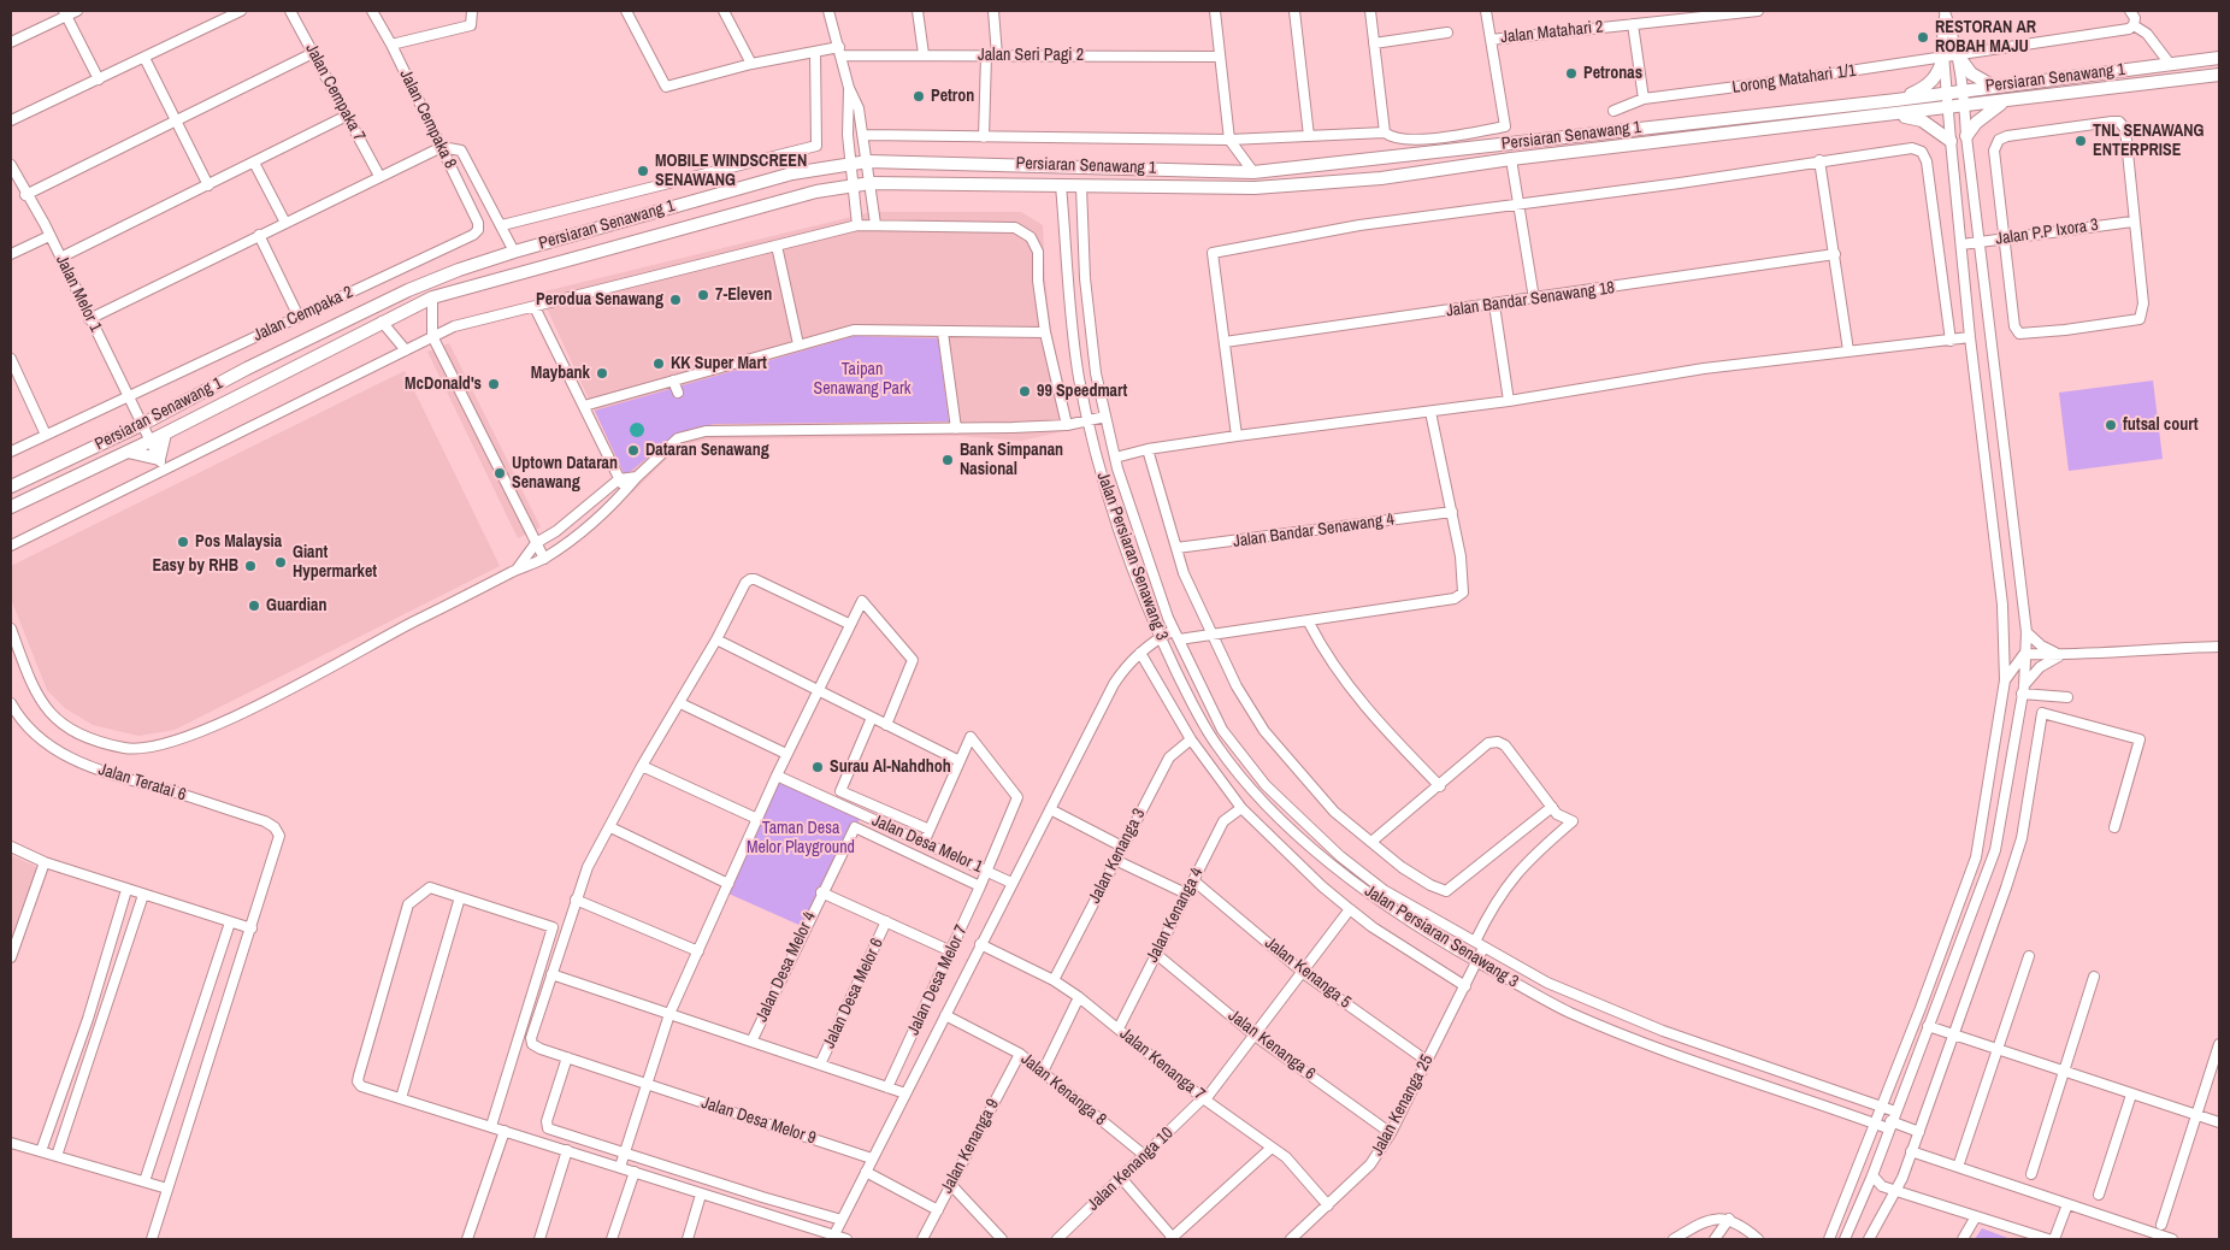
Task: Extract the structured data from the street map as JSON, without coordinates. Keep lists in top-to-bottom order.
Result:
{
  "streets": {
    "main road": ["Persiaran Senawang 1"],
    "street": [
      "Jalan Matahari 2",
      "Jalan Seri Pagi 2",
      "Lorong Matahari 1/1",
      "Jalan Cempaka 7",
      "Jalan Cempaka 8",
      "Jalan P.P Ixora 3",
      "Jalan Melor 1",
      "Jalan Bandar Senawang 18",
      "Jalan Cempaka 2",
      "Jalan Bandar Senawang 4",
      "Jalan Persiaran Senawang 3",
      "Jalan Teratai 6",
      "Jalan Desa Melor 1",
      "Jalan Kenanga 3",
      "Jalan Kenanga 4",
      "Jalan Desa Melor 4",
      "Jalan Kenanga 5",
      "Jalan Desa Melor 7",
      "Jalan Desa Melor 6",
      "Jalan Kenanga 6",
      "Jalan Kenanga 7",
      "Jalan Kenanga 8",
      "Jalan Kenanga 25",
      "Jalan Desa Melor 9",
      "Jalan Kenanga 9",
      "Jalan Kenanga 10"
    ]
  },
  "crossings": [
    ["Persiaran Senawang 1", "Jalan Melor 1"],
    ["Persiaran Senawang 1", "Jalan Persiaran Senawang 3"],
    ["Jalan Cempaka 8", "Jalan Cempaka 2"],
    ["Jalan Melor 1", "Jalan Cempaka 2"],
    ["Jalan Persiaran Senawang 3", "Jalan Kenanga 25"],
    ["Jalan Desa Melor 1", "Jalan Desa Melor 7"],
    ["Jalan Kenanga 3", "Jalan Kenanga 7"],
    ["Jalan Kenanga 4", "Jalan Kenanga 5"],
    ["Jalan Kenanga 4", "Jalan Kenanga 6"],
    ["Jalan Kenanga 4", "Jalan Kenanga 7"],
    ["Jalan Desa Melor 4", "Jalan Desa Melor 7"],
    ["Jalan Kenanga 5", "Jalan Kenanga 25"],
    ["Jalan Kenanga 5", "Jalan Kenanga 10"],
    ["Jalan Kenanga 6", "Jalan Kenanga 25"],
    ["Jalan Kenanga 6", "Jalan Kenanga 10"],
    ["Jalan Kenanga 7", "Jalan Kenanga 25"],
    ["Jalan Kenanga 7", "Jalan Kenanga 10"],
    ["Jalan Kenanga 8", "Jalan Kenanga 9"],
    ["Jalan Kenanga 8", "Jalan Kenanga 10"]
  ],
  "parks": ["Taipan Senawang Park", "Taman Desa Melor Playground"],
  "places": [
    "RESTORAN AR ROBAH MAJU",
    "Petronas",
    "Petron",
    "TNL SENAWANG ENTERPRISE",
    "MOBILE WINDSCREEN SENAWANG",
    "7-Eleven",
    "Perodua Senawang",
    "KK Super Mart",
    "Maybank",
    "McDonald's",
    "99 Speedmart",
    "futsal court",
    "Dataran Senawang",
    "Bank Simpanan Nasional",
    "Uptown Dataran Senawang",
    "Pos Malaysia",
    "Giant Hypermarket",
    "Easy by RHB",
    "Guardian",
    "Surau Al-Nahdhoh"
  ]
}
